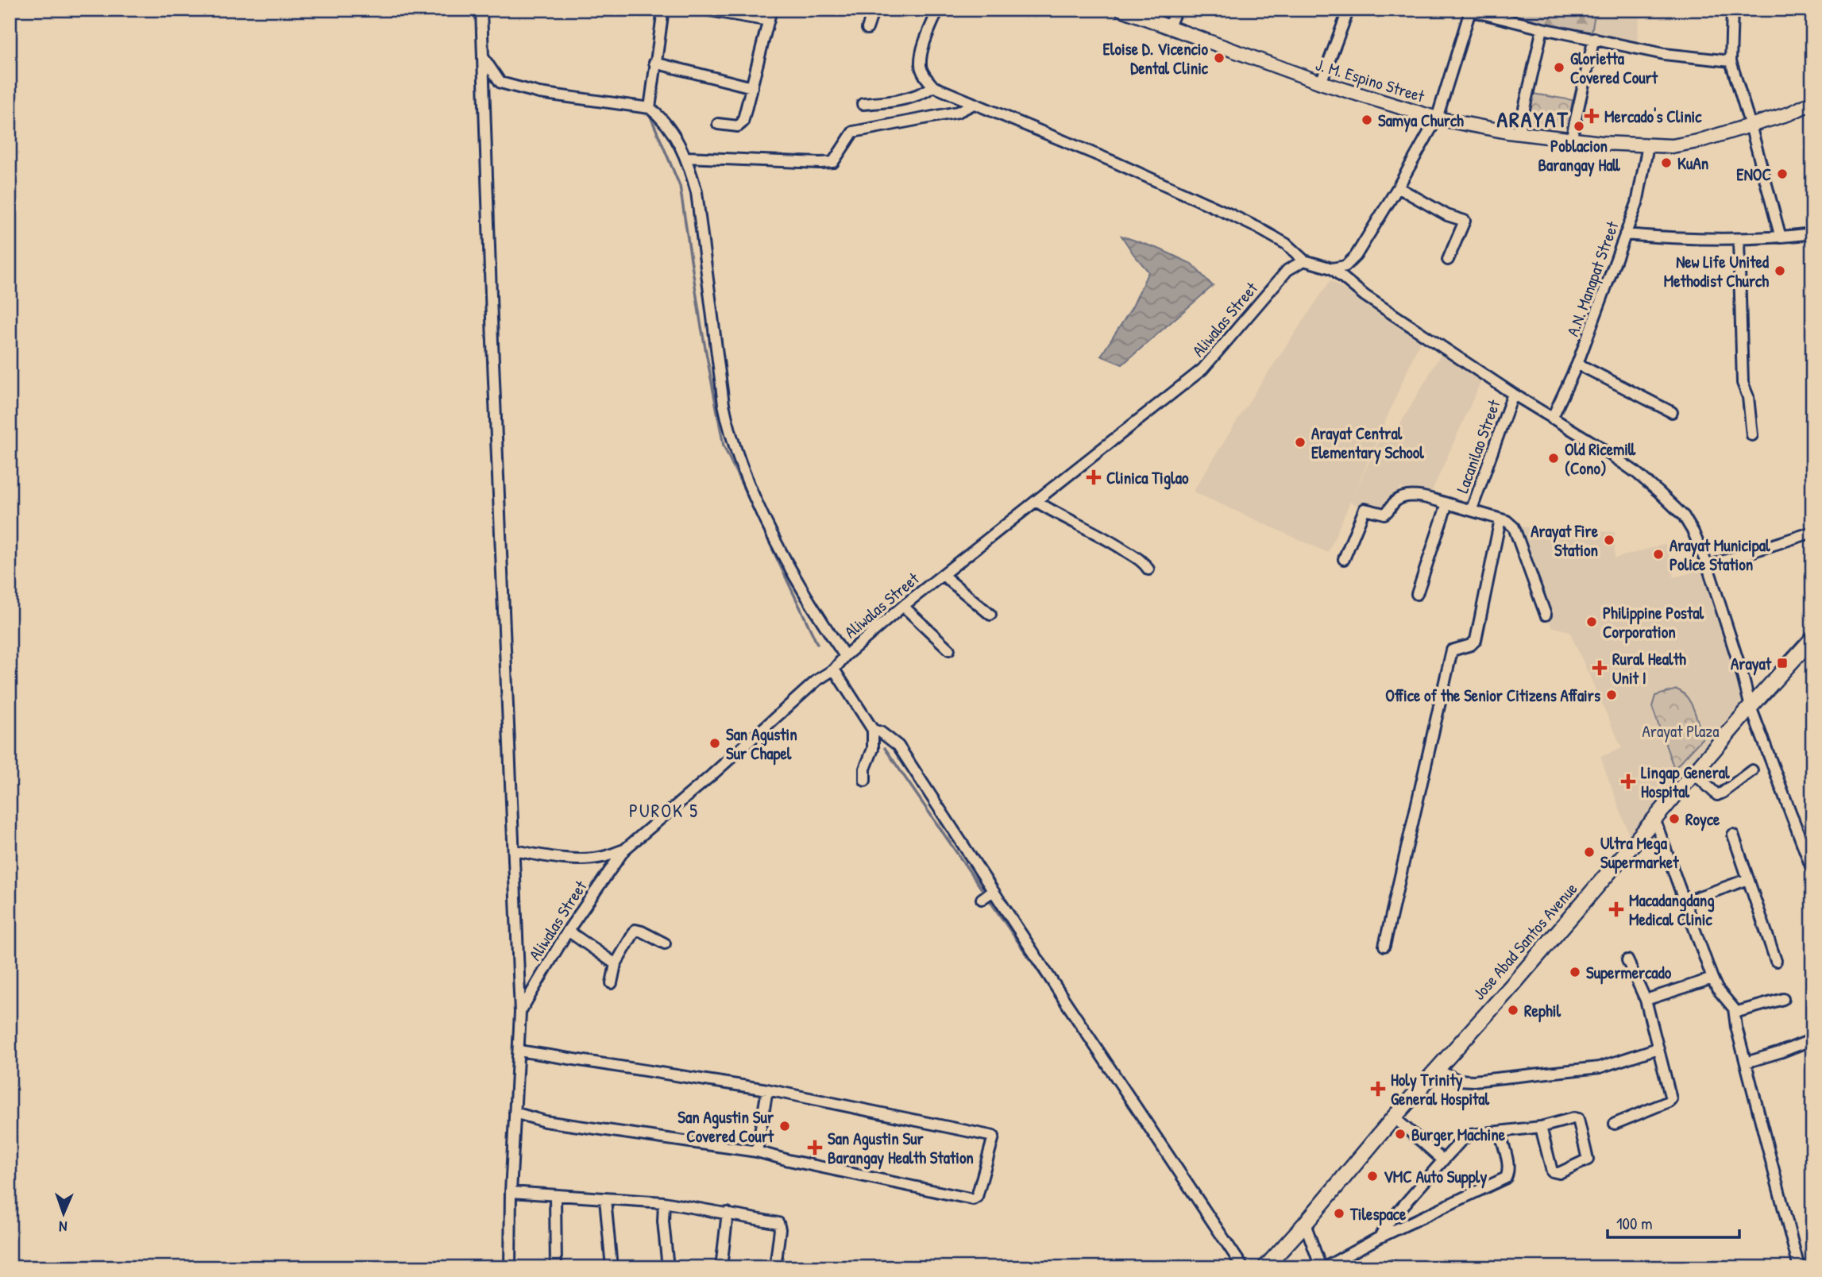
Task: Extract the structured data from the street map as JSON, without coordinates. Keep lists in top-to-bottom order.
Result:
{
  "streets": {
    "highway": ["Jose Abad Santos Avenue"],
    "main road": ["J. M. Espino Street"],
    "street": ["A.N. Manapat Street", "Aliwalas Street", "Lacanilao Street"]
  },
  "crossings": [
    ["J. M. Espino Street", "A.N. Manapat Street"]
  ],
  "districts": ["ARAYAT", "PUROK 5"],
  "parks": ["Arayat Plaza"],
  "places": {
    "other": [
      "Eloise D. Vicencio Dental Clinic",
      "Glorietta Covered Court",
      "Samya Church",
      "Poblacion Barangay Hall",
      "KuAn",
      "ENOC",
      "New Life United Methodist Church",
      "Arayat Central Elementary School",
      "Old Ricemill (Cono)",
      "Arayat Fire Station",
      "Arayat Municipal Police Station",
      "Philippine Postal Corporation",
      "Office of the Senior Citizens Affairs",
      "San Agustin Sur Chapel",
      "Royce",
      "Ultra Mega Supermarket",
      "Supermercado",
      "Rephil",
      "San Agustin Sur Covered Court",
      "Burger Machine",
      "VMC Auto Supply",
      "Tilespace"
    ],
    "health": [
      "Mercado's Clinic",
      "Clinica Tiglao",
      "Rural Health Unit I",
      "Lingap General Hospital",
      "Macadangdang Medical Clinic",
      "Holy Trinity General Hospital",
      "San Agustin Sur Barangay Health Station"
    ],
    "transit": ["Arayat"]
  },
  "scale_bar": "100 m",
  "north": "bottom"
}
